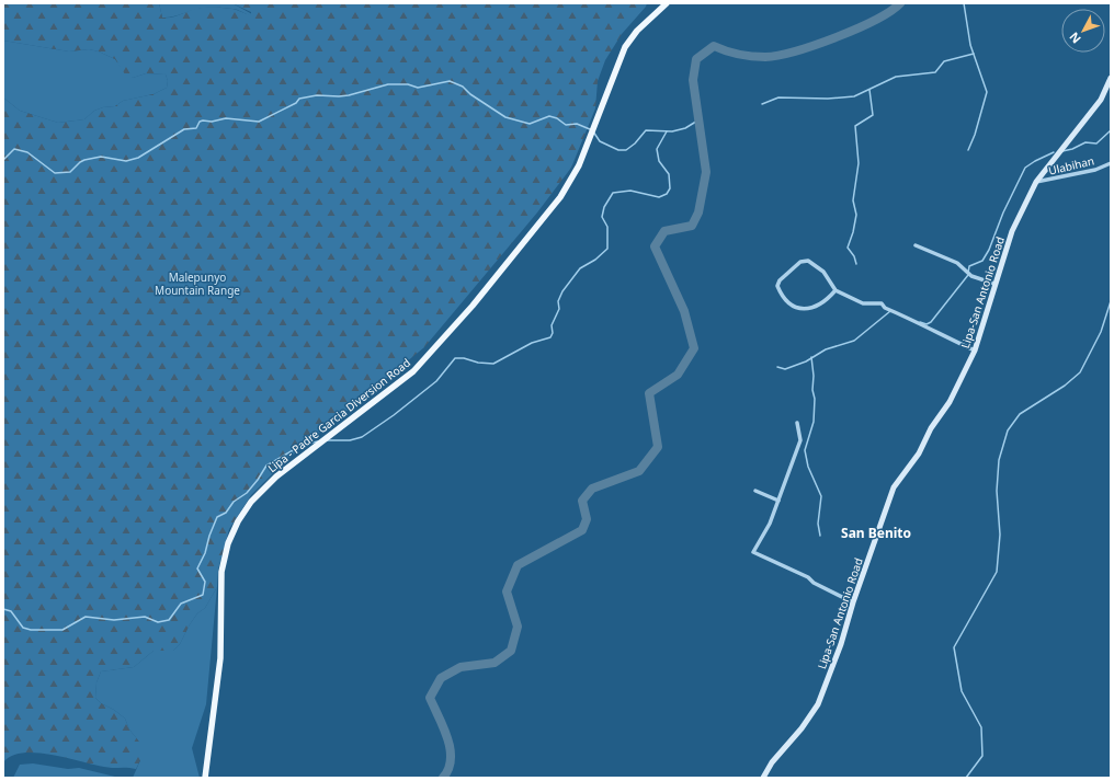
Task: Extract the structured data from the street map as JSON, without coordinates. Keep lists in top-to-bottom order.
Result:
{
  "streets": {
    "main road": ["Lipa-San Antonio Road", "Lipa - Padre Garcia Diversion Road"],
    "street": ["Ulabihan"]
  },
  "crossings": [
    ["Ulabihan", "Lipa-San Antonio Road"]
  ],
  "districts": ["San Benito"],
  "parks": ["Malepunyo Mountain Range"],
  "north": "bottom left"
}
